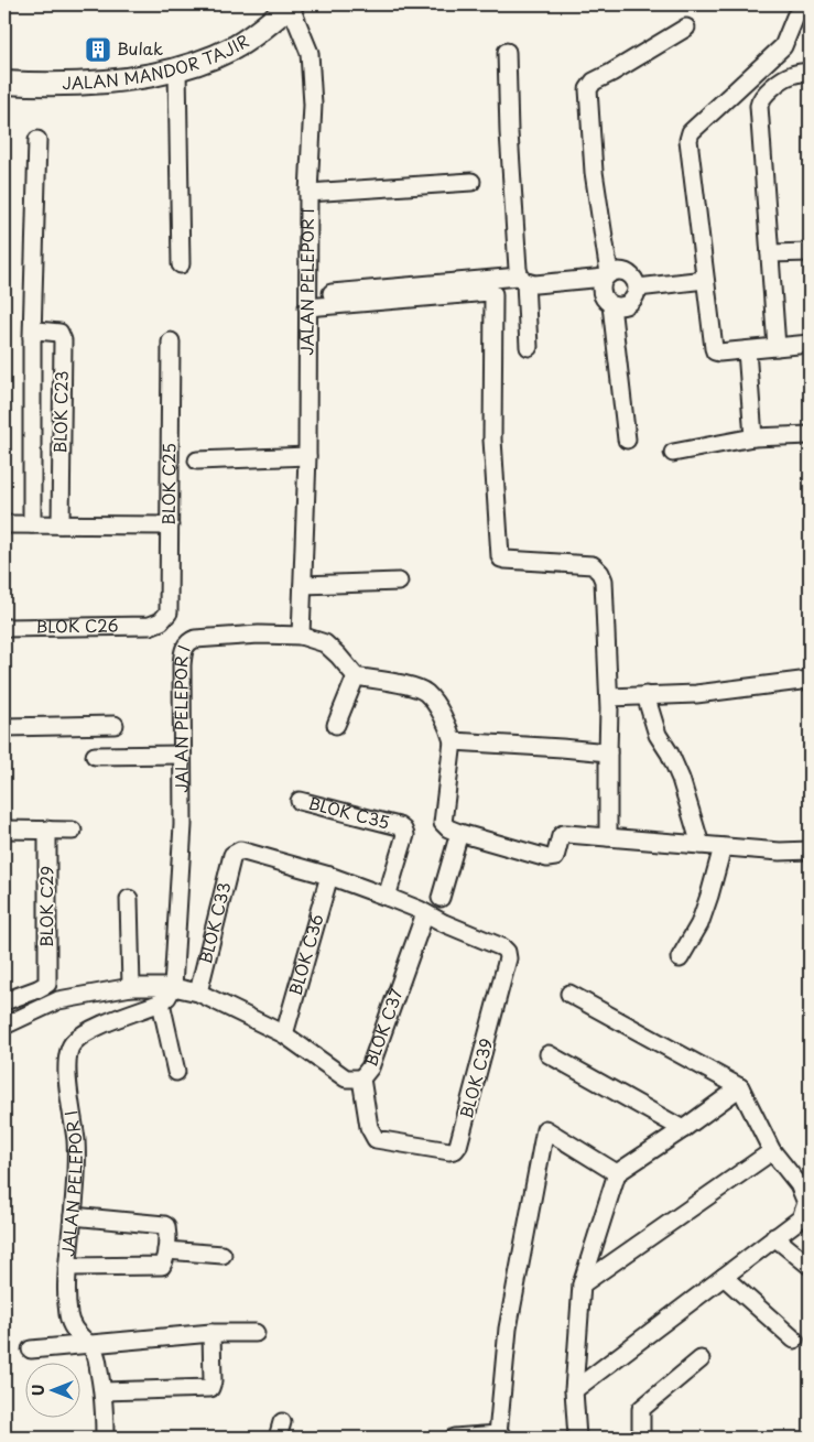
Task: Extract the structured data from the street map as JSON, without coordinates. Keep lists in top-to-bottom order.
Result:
{
  "streets": {
    "street": [
      "JALAN MANDOR TAJIR",
      "JALAN PELEPOR I",
      "BLOK C23",
      "BLOK C25",
      "BLOK C26",
      "BLOK C35",
      "BLOK C29",
      "BLOK C33",
      "BLOK C36",
      "BLOK C37",
      "BLOK C39"
    ]
  },
  "crossings": [
    ["JALAN MANDOR TAJIR", "JALAN PELEPOR I"],
    ["BLOK C23", "BLOK C25"],
    ["BLOK C25", "BLOK C26"],
    ["BLOK C33", "BLOK C36"],
    ["BLOK C37", "BLOK C39"]
  ],
  "places": {
    "building": ["Bulak"]
  },
  "north": "left"
}
